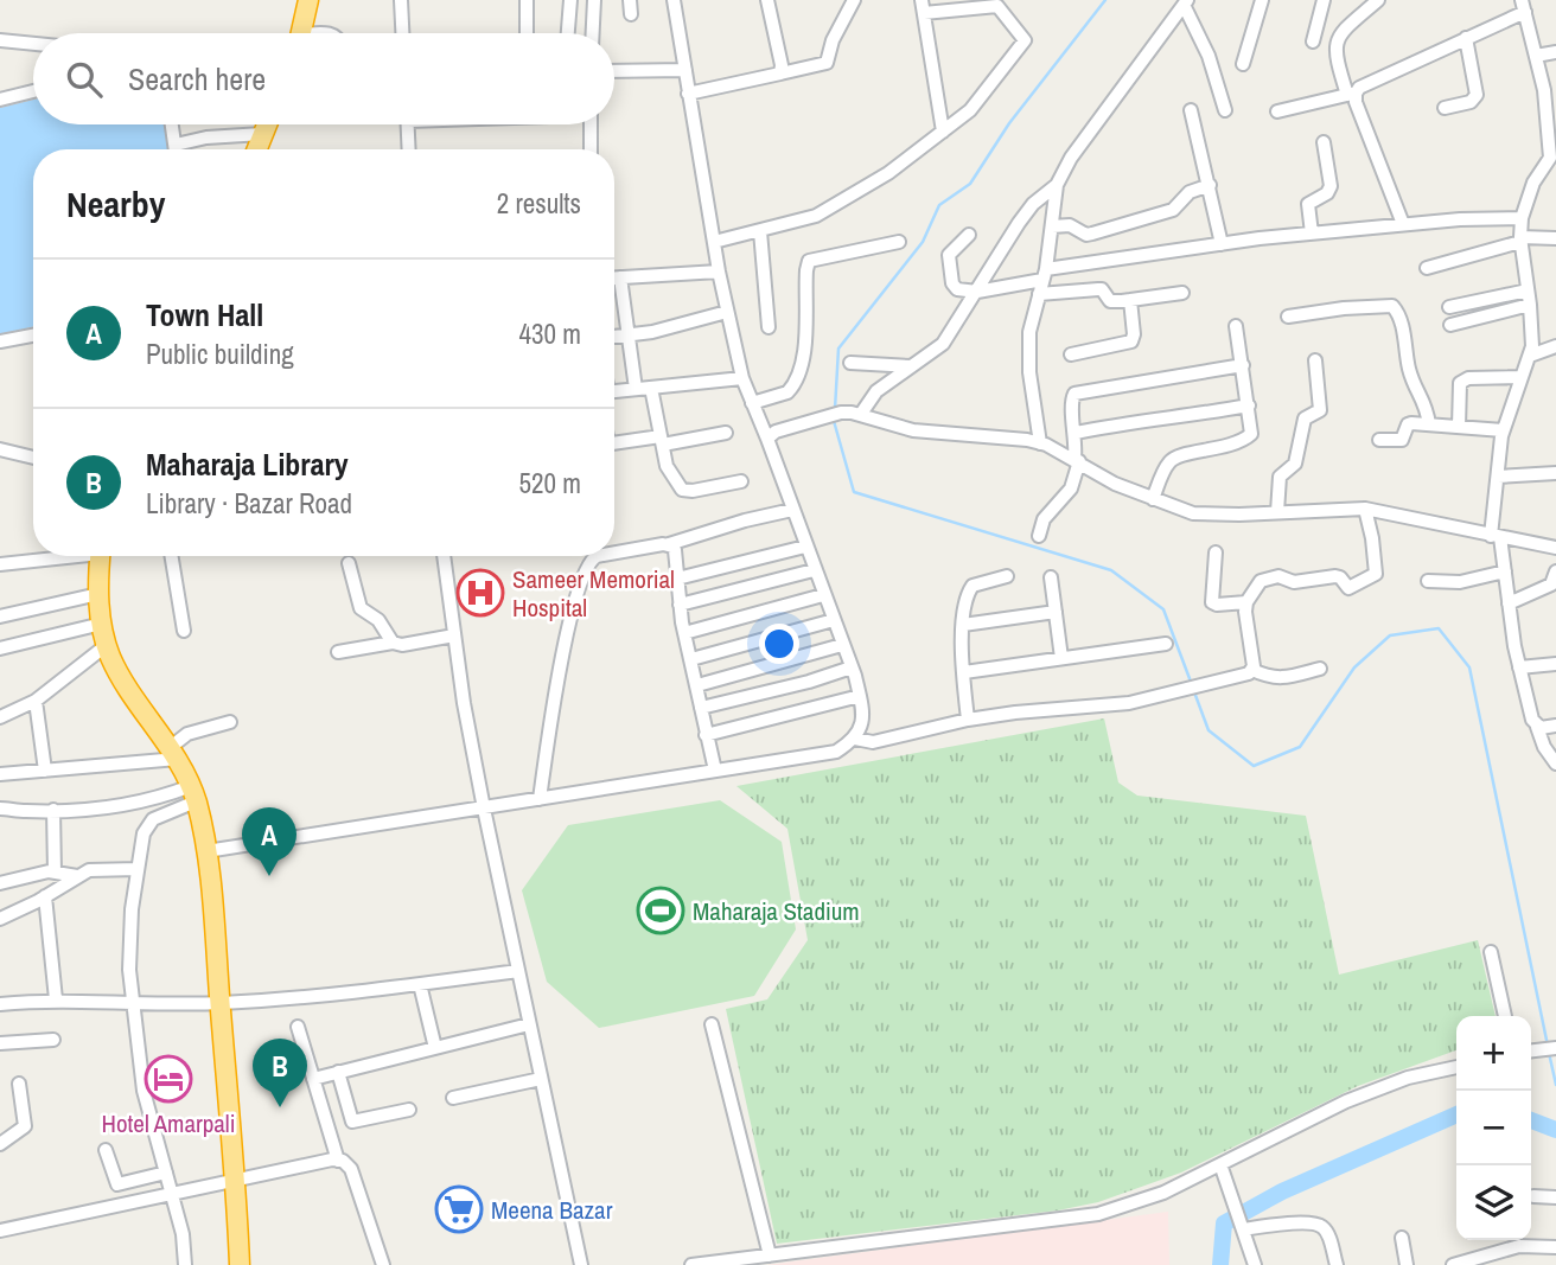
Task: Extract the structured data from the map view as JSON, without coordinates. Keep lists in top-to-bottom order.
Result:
{
  "places": {
    "hospital": ["Sameer Memorial Hospital"],
    "sports": ["Maharaja Stadium"],
    "hotel": ["Hotel Amarpali"],
    "supermarket": ["Meena Bazar"]
  },
  "page": {
    "search": "Search here",
    "heading": ["Nearby", "2 results"],
    "list": [
      {
        "mark": "A",
        "name": "Town Hall",
        "note": "Public building",
        "value": "430 m"
      },
      {
        "mark": "B",
        "name": "Maharaja Library",
        "note": "Library · Bazar Road",
        "value": "520 m"
      }
    ],
    "pins": ["A", "B"],
    "map_buttons": ["+", "−"]
  }
}
